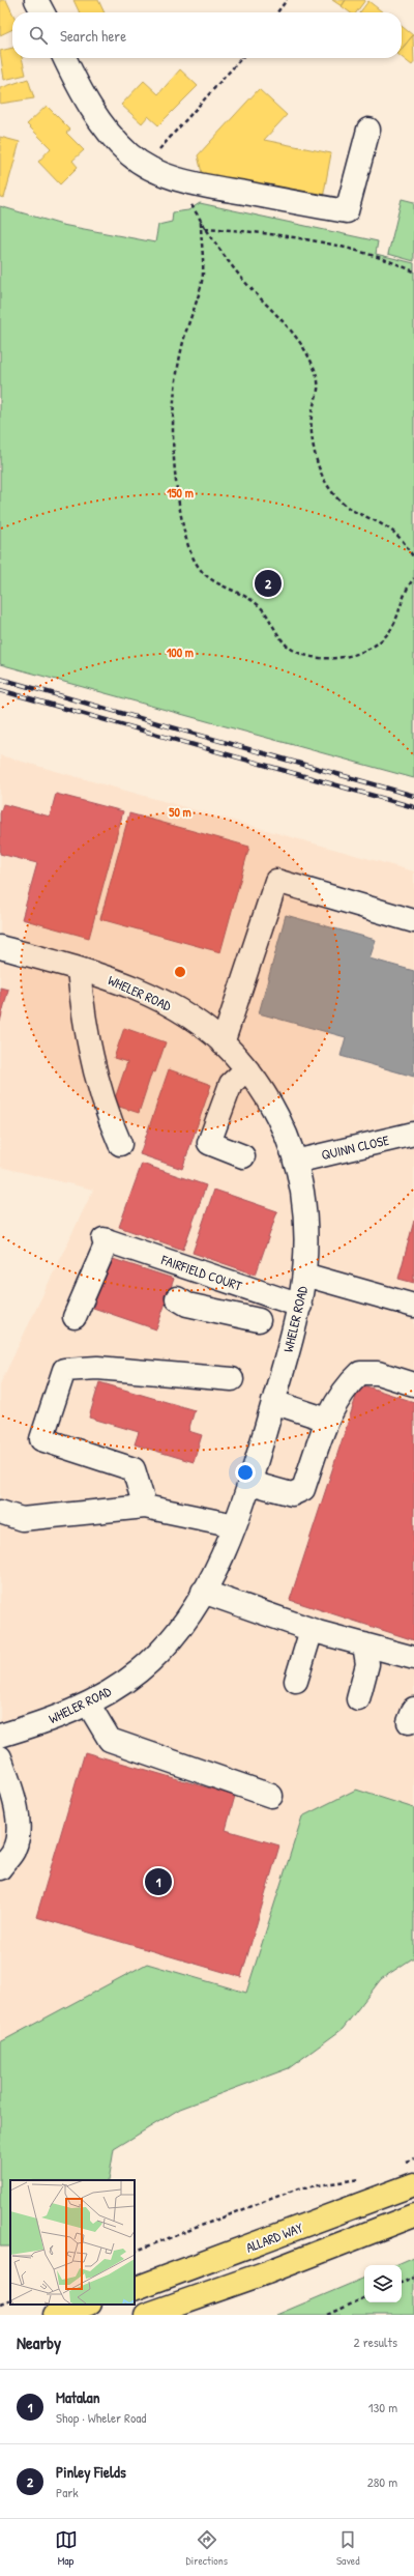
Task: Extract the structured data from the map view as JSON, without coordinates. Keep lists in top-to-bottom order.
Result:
{
  "streets": {
    "main road": ["ALLARD WAY"],
    "street": ["WHELER ROAD", "QUINN CLOSE", "FAIRFIELD COURT"]
  },
  "crossings": [
    ["WHELER ROAD", "QUINN CLOSE"],
    ["WHELER ROAD", "FAIRFIELD COURT"]
  ],
  "page": {
    "search": "Search here",
    "pins": ["2", "1"],
    "heading": ["Nearby", "2 results"],
    "list": [
      {
        "mark": "1",
        "name": "Matalan",
        "note": "Shop · Wheler Road",
        "value": "130 m"
      },
      {
        "mark": "2",
        "name": "Pinley Fields",
        "note": "Park",
        "value": "280 m"
      }
    ],
    "nav": ["Map", "Directions", "Saved"]
  },
  "rings": ["150 m", "100 m", "50 m"]
}
